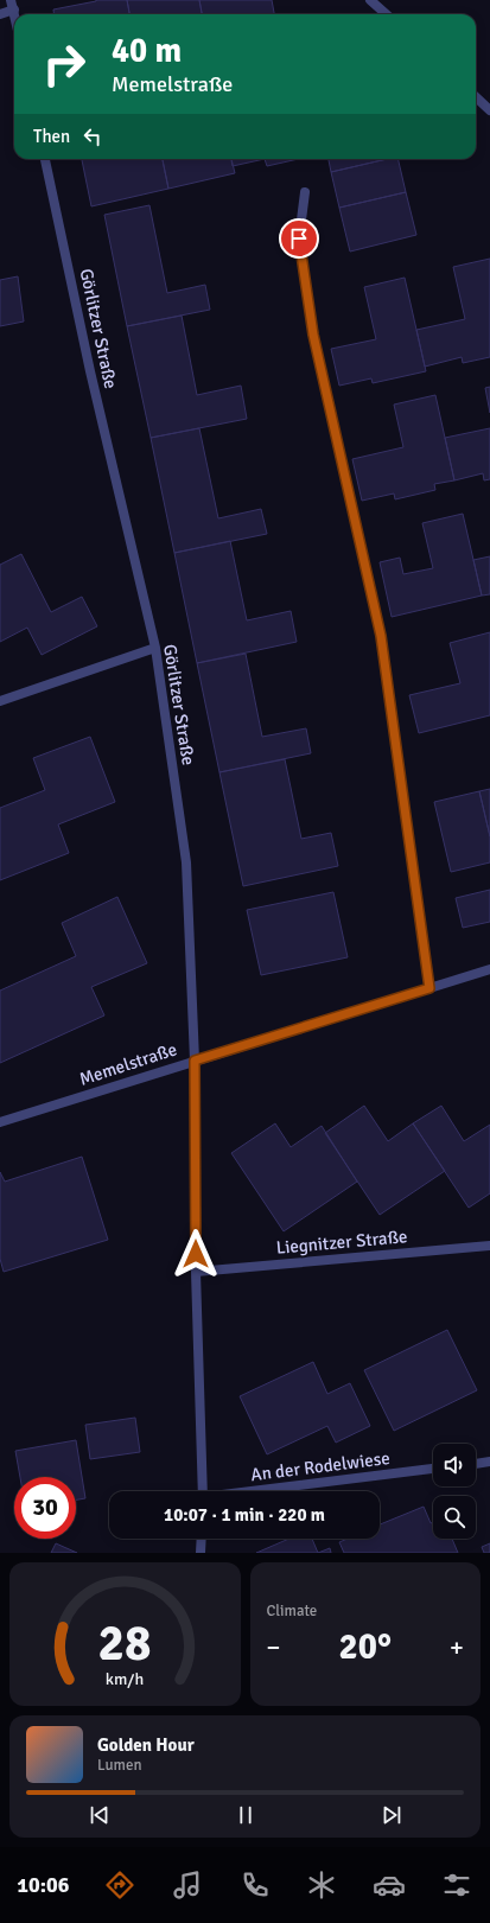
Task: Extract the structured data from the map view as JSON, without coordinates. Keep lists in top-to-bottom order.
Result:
{
  "streets": {
    "street": [
      "Görlitzer Straße",
      "Memelstraße",
      "Liegnitzer Straße",
      "An der Rodelwiese"
    ]
  },
  "crossings": [
    ["Görlitzer Straße", "Memelstraße"],
    ["Görlitzer Straße", "Liegnitzer Straße"],
    ["Görlitzer Straße", "An der Rodelwiese"],
    ["Liegnitzer Straße", "An der Rodelwiese"]
  ],
  "page": {
    "turn": ["40 m", "Memelstraße"],
    "then": "Then",
    "limit": "30",
    "trip": "10:07 · 1 min · 220 m",
    "tile": "Climate",
    "heat": ["−", "20°", "+"],
    "song": ["Golden Hour", "Lumen"],
    "tabs": "10:06",
    "gauge": ["28", "km/h"]
  }
}
